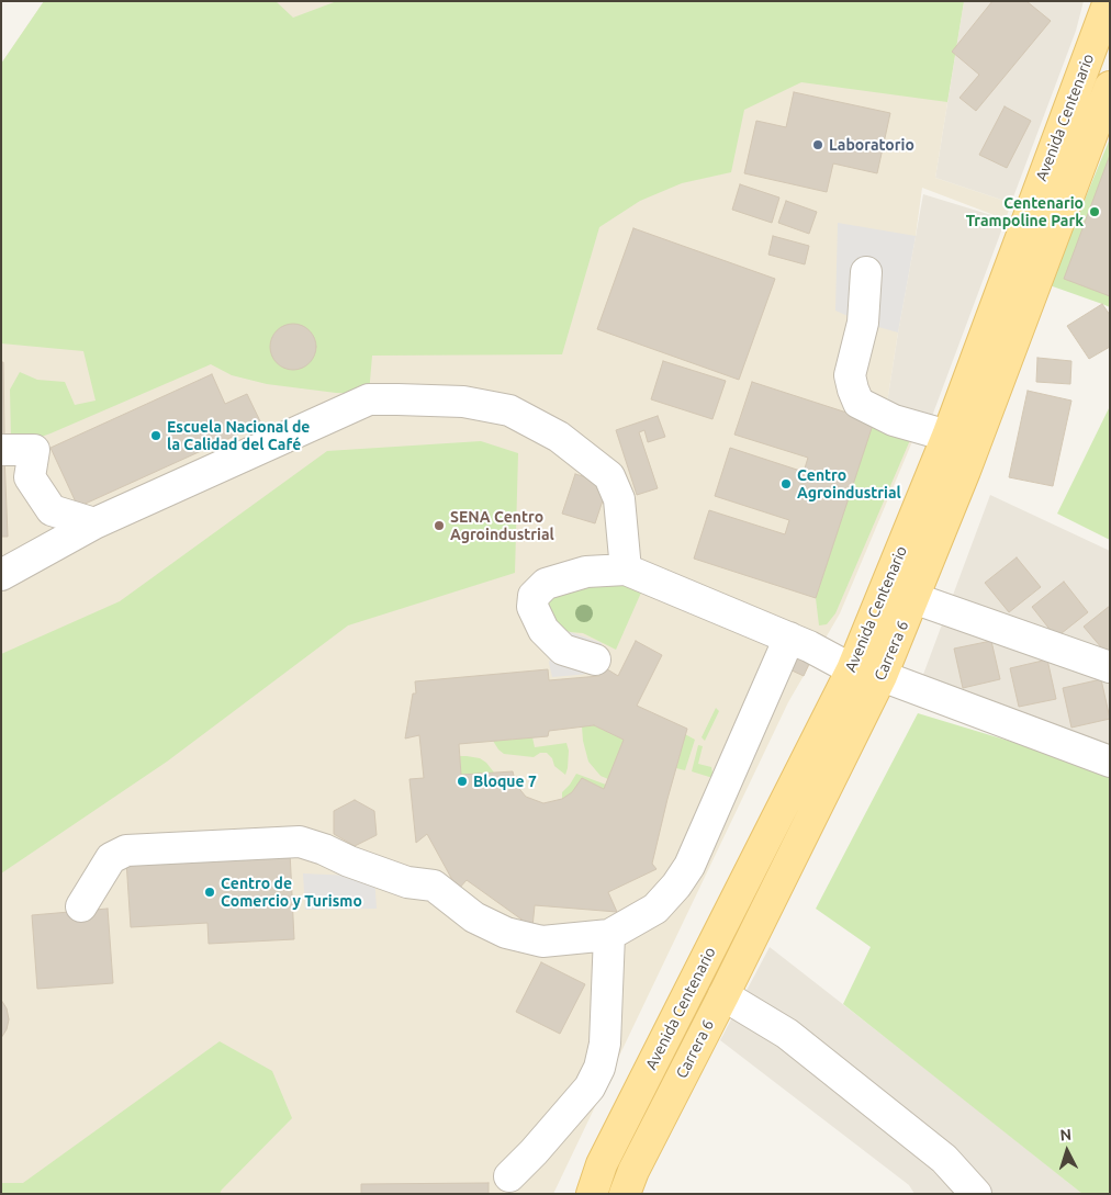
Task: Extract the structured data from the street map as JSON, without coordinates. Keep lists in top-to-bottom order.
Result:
{
  "streets": {
    "main road": ["Avenida Centenario", "Carrera 6"]
  },
  "places": [
    "Laboratorio",
    "Centenario Trampoline Park",
    "Escuela Nacional de la Calidad del Café",
    "Centro Agroindustrial",
    "SENA Centro Agroindustrial",
    "Bloque 7",
    "Centro de Comercio y Turismo"
  ],
  "north": "top"
}
